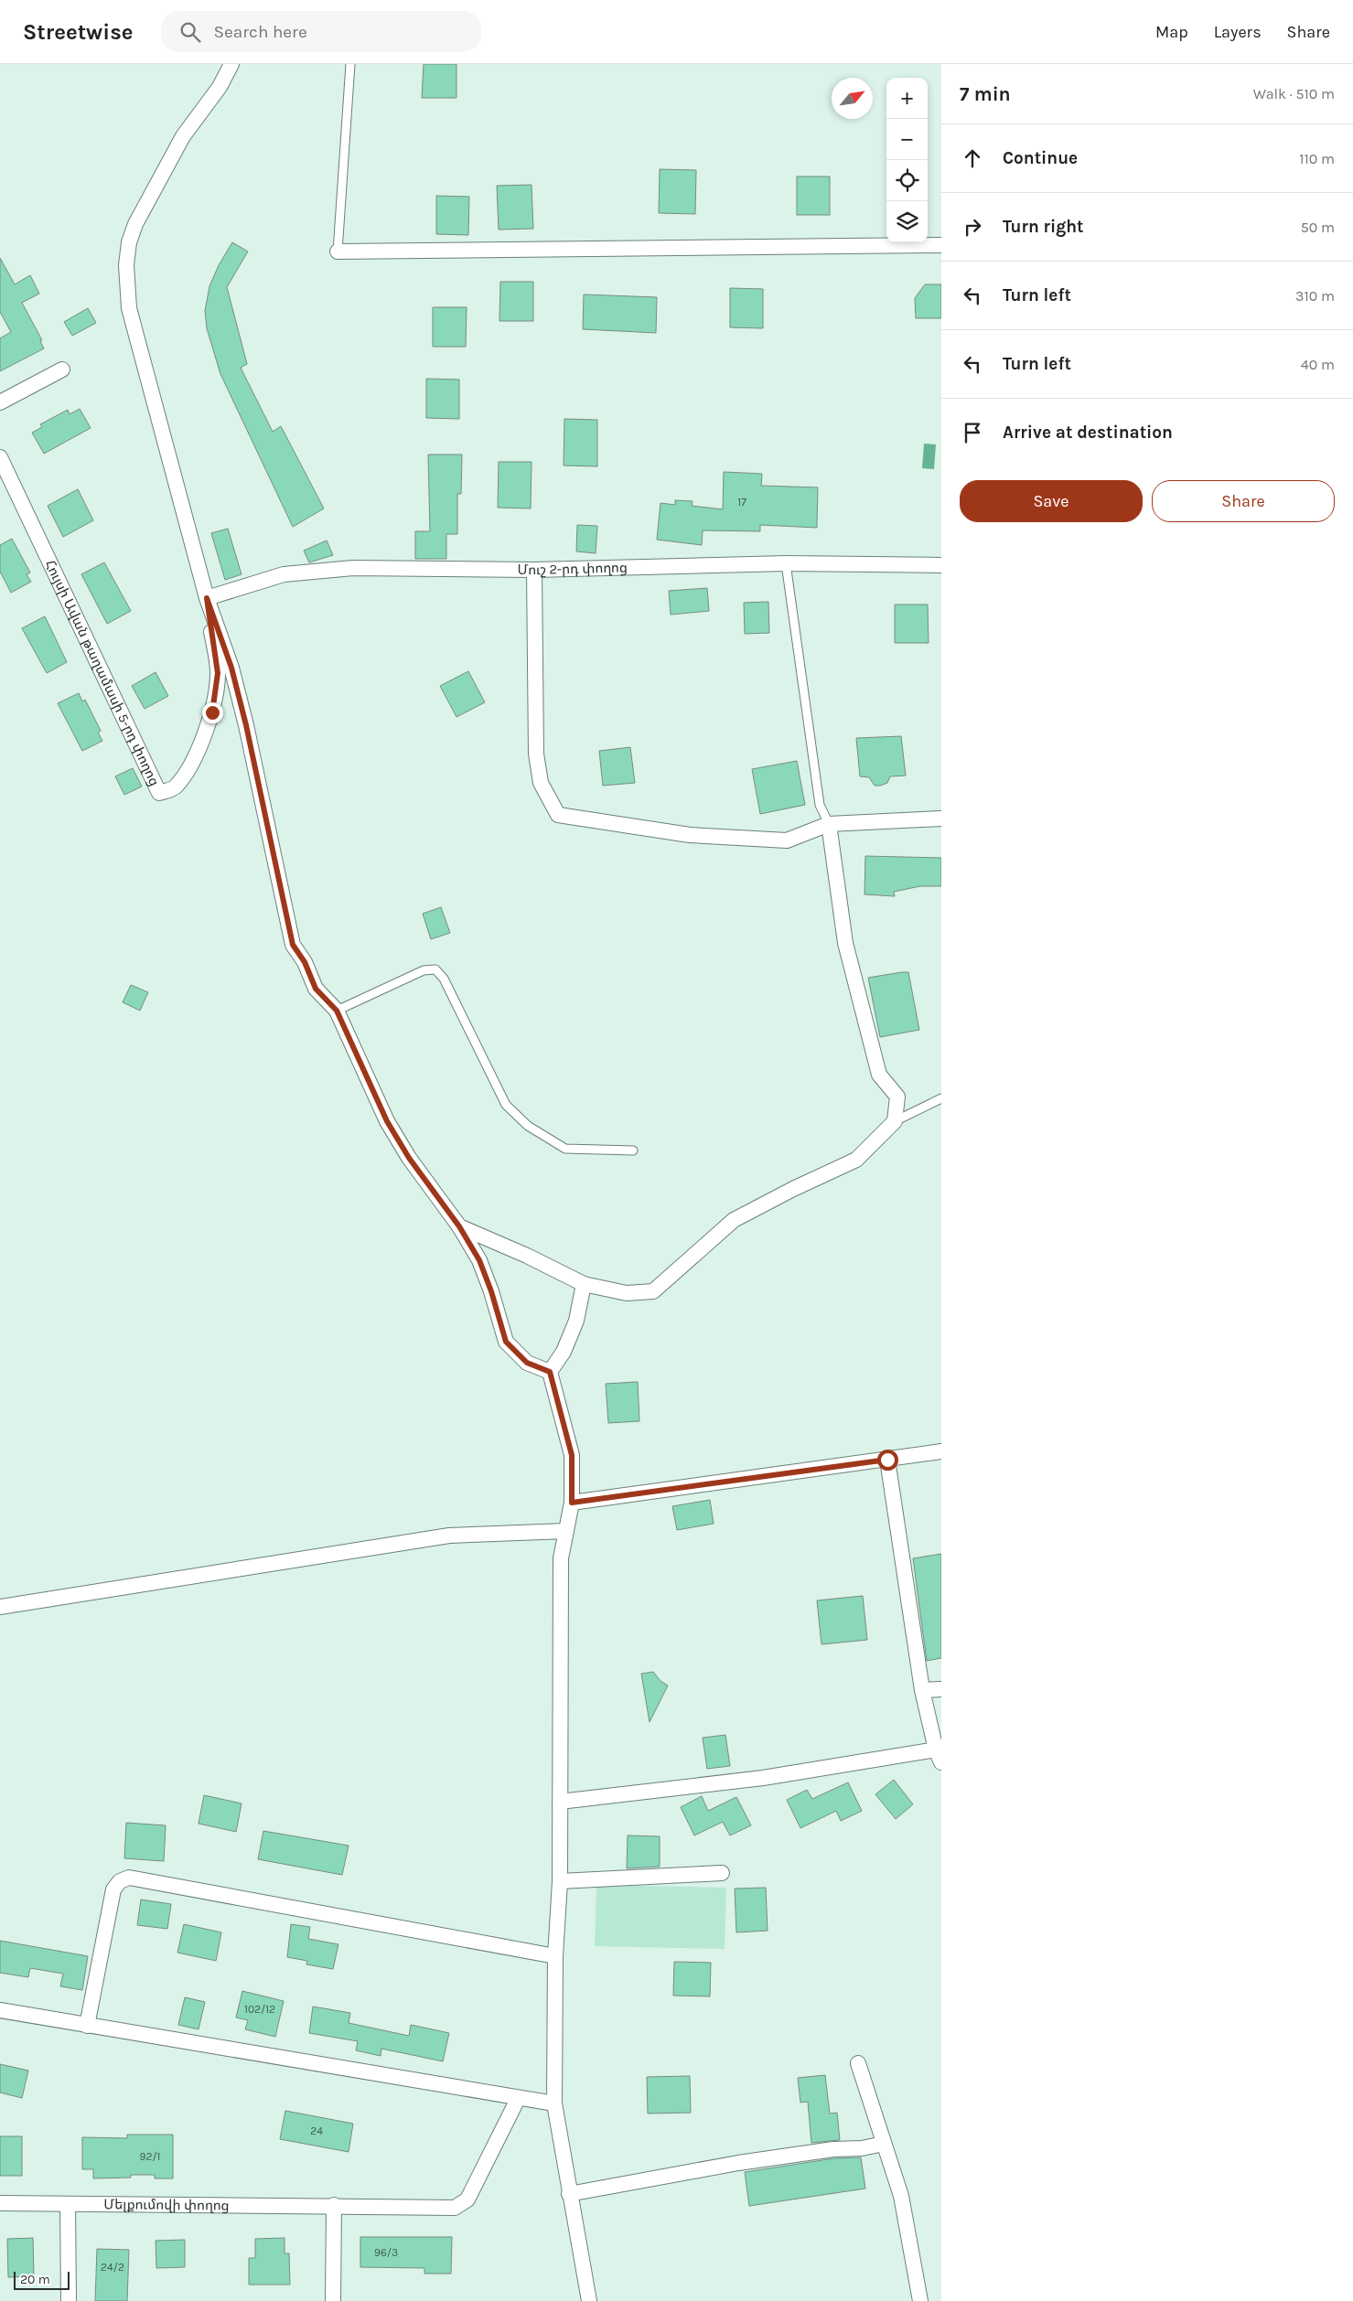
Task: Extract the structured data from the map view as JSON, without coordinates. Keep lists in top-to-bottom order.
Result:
{
  "streets": {
    "street": ["Մուշ 2-րդ փողոց", "Հույսի Ավան թաղամասի 5-րդ փողոց", "Մելքումովի փողոց"]
  },
  "crossings": [
    ["Մուշ 2-րդ փողոց", "Հույսի Ավան թաղամասի 5-րդ փողոց"]
  ],
  "house_numbers": [
    "17",
    "102/12",
    "24",
    "92/1",
    "96/3",
    "24/2"
  ],
  "scale_bar": "20 m",
  "north": "top right",
  "page": {
    "header": "Streetwise",
    "search": "Search here",
    "nav": ["Map", "Layers", "Share"],
    "heading": ["7 min", "Walk · 510 m"],
    "map_buttons": ["+", "−"],
    "list": [
      ["Continue", "110 m"],
      ["Turn right", "50 m"],
      ["Turn left", "310 m"],
      ["Turn left", "40 m"],
      "Arrive at destination"
    ],
    "buttons": ["Save", "Share"],
    "scale": "20 m"
  }
}
